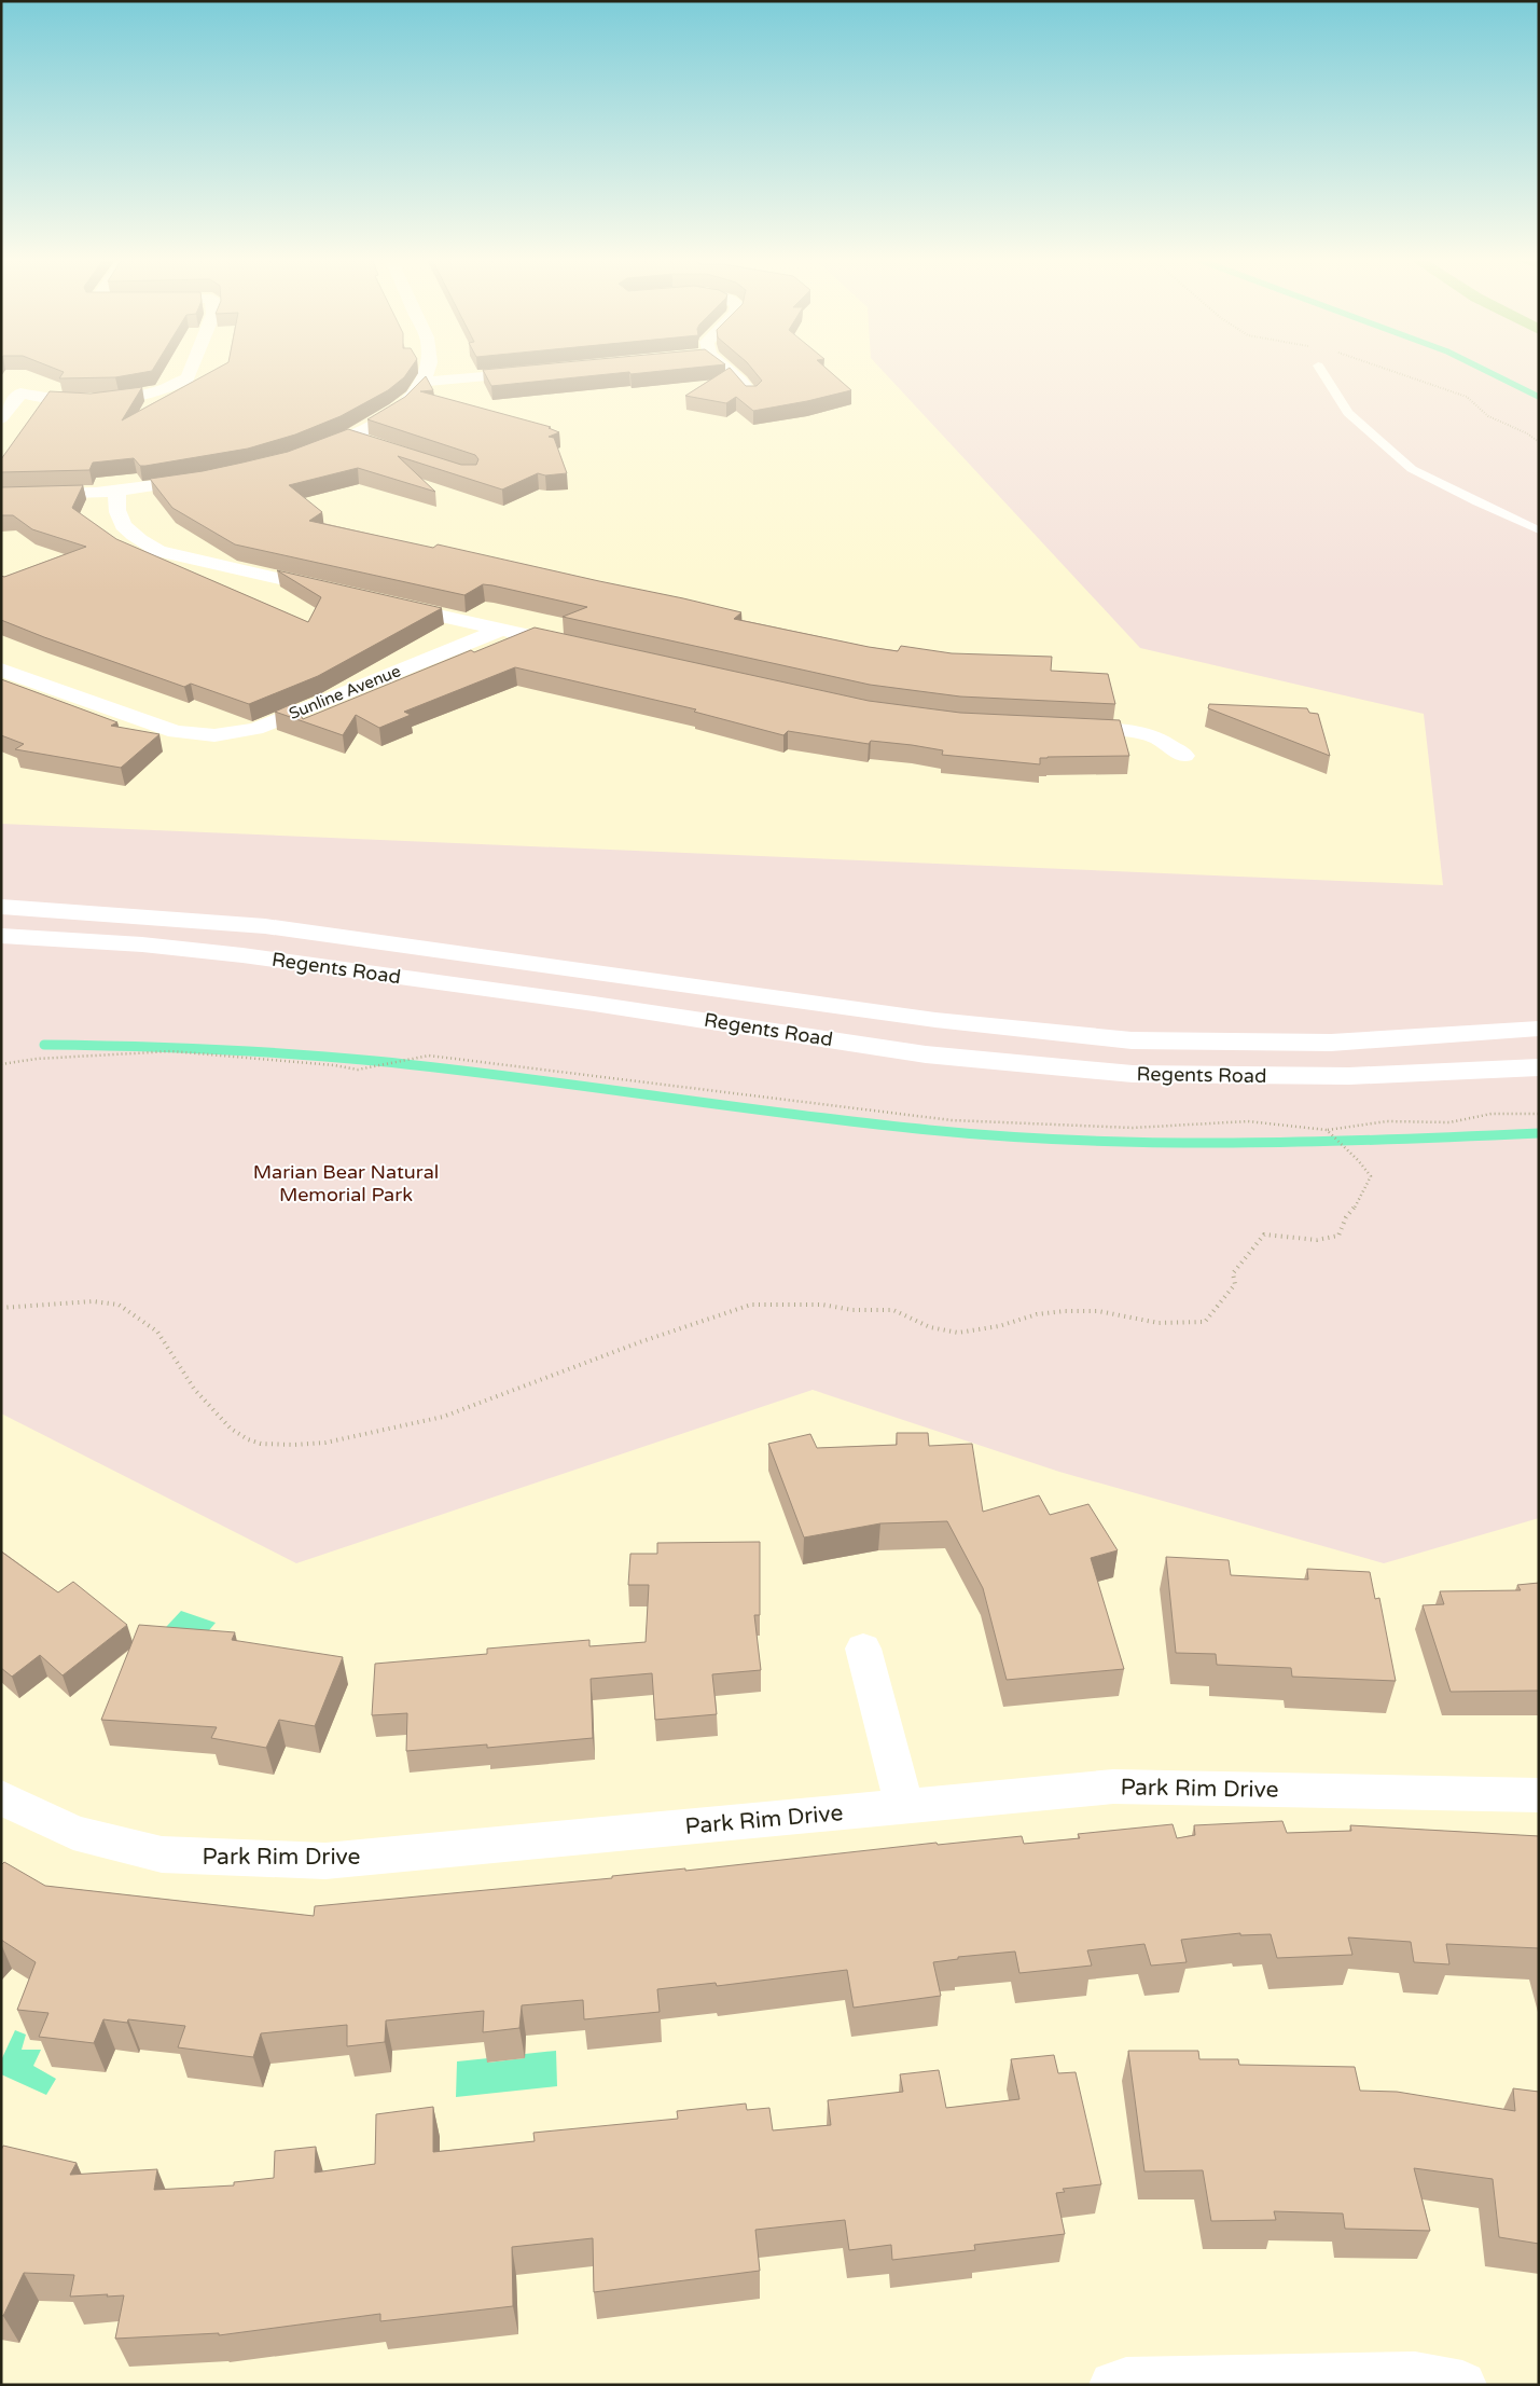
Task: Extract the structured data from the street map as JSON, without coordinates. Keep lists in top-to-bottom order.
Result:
{
  "streets": {
    "street": ["Sunline Avenue", "Regents Road", "Park Rim Drive"]
  },
  "parks": ["Marian Bear Natural Memorial Park"]
}
